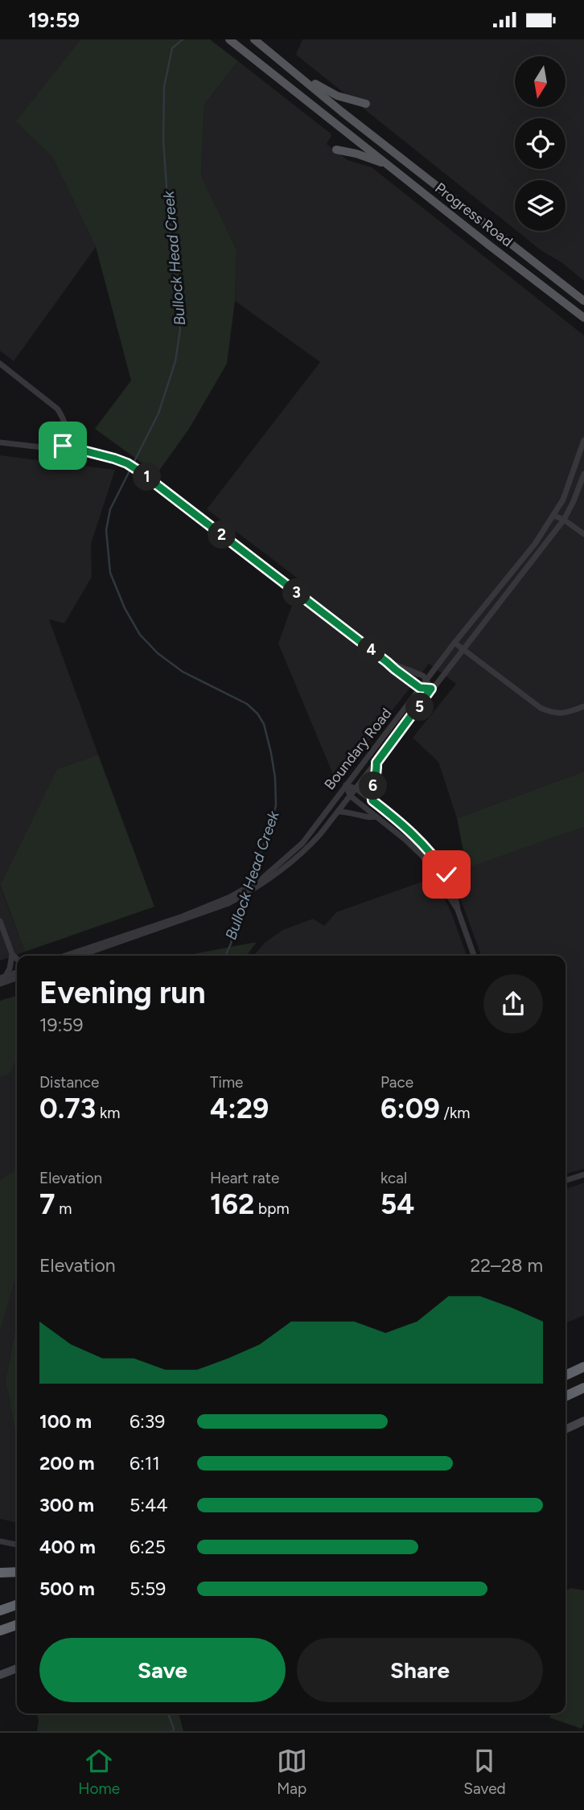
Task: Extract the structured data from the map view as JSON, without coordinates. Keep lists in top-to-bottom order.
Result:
{
  "streets": {
    "main road": ["Progress Road"],
    "street": ["Boundary Road"]
  },
  "water": ["Bullock Head Creek"],
  "north": "bottom",
  "page": {
    "status": "19:59",
    "pins": [
      "1",
      "2",
      "3",
      "4",
      "5",
      "6"
    ],
    "heading": ["Evening run", "19:59"],
    "stats": [
      ["Distance", "0.73 km"],
      ["Time", "4:29"],
      ["Pace", "6:09 /km"],
      ["Elevation", "7 m"],
      ["Heart rate", "162 bpm"],
      ["kcal", "54"]
    ],
    "chart": ["Elevation", "22–28 m"],
    "list": [
      {
        "name": "100 m",
        "note": "6:39"
      },
      {
        "name": "200 m",
        "note": "6:11"
      },
      {
        "name": "300 m",
        "note": "5:44"
      },
      {
        "name": "400 m",
        "note": "6:25"
      },
      {
        "name": "500 m",
        "note": "5:59"
      }
    ],
    "buttons": ["Save", "Share"],
    "tabs": ["Home", "Map", "Saved"]
  }
}
